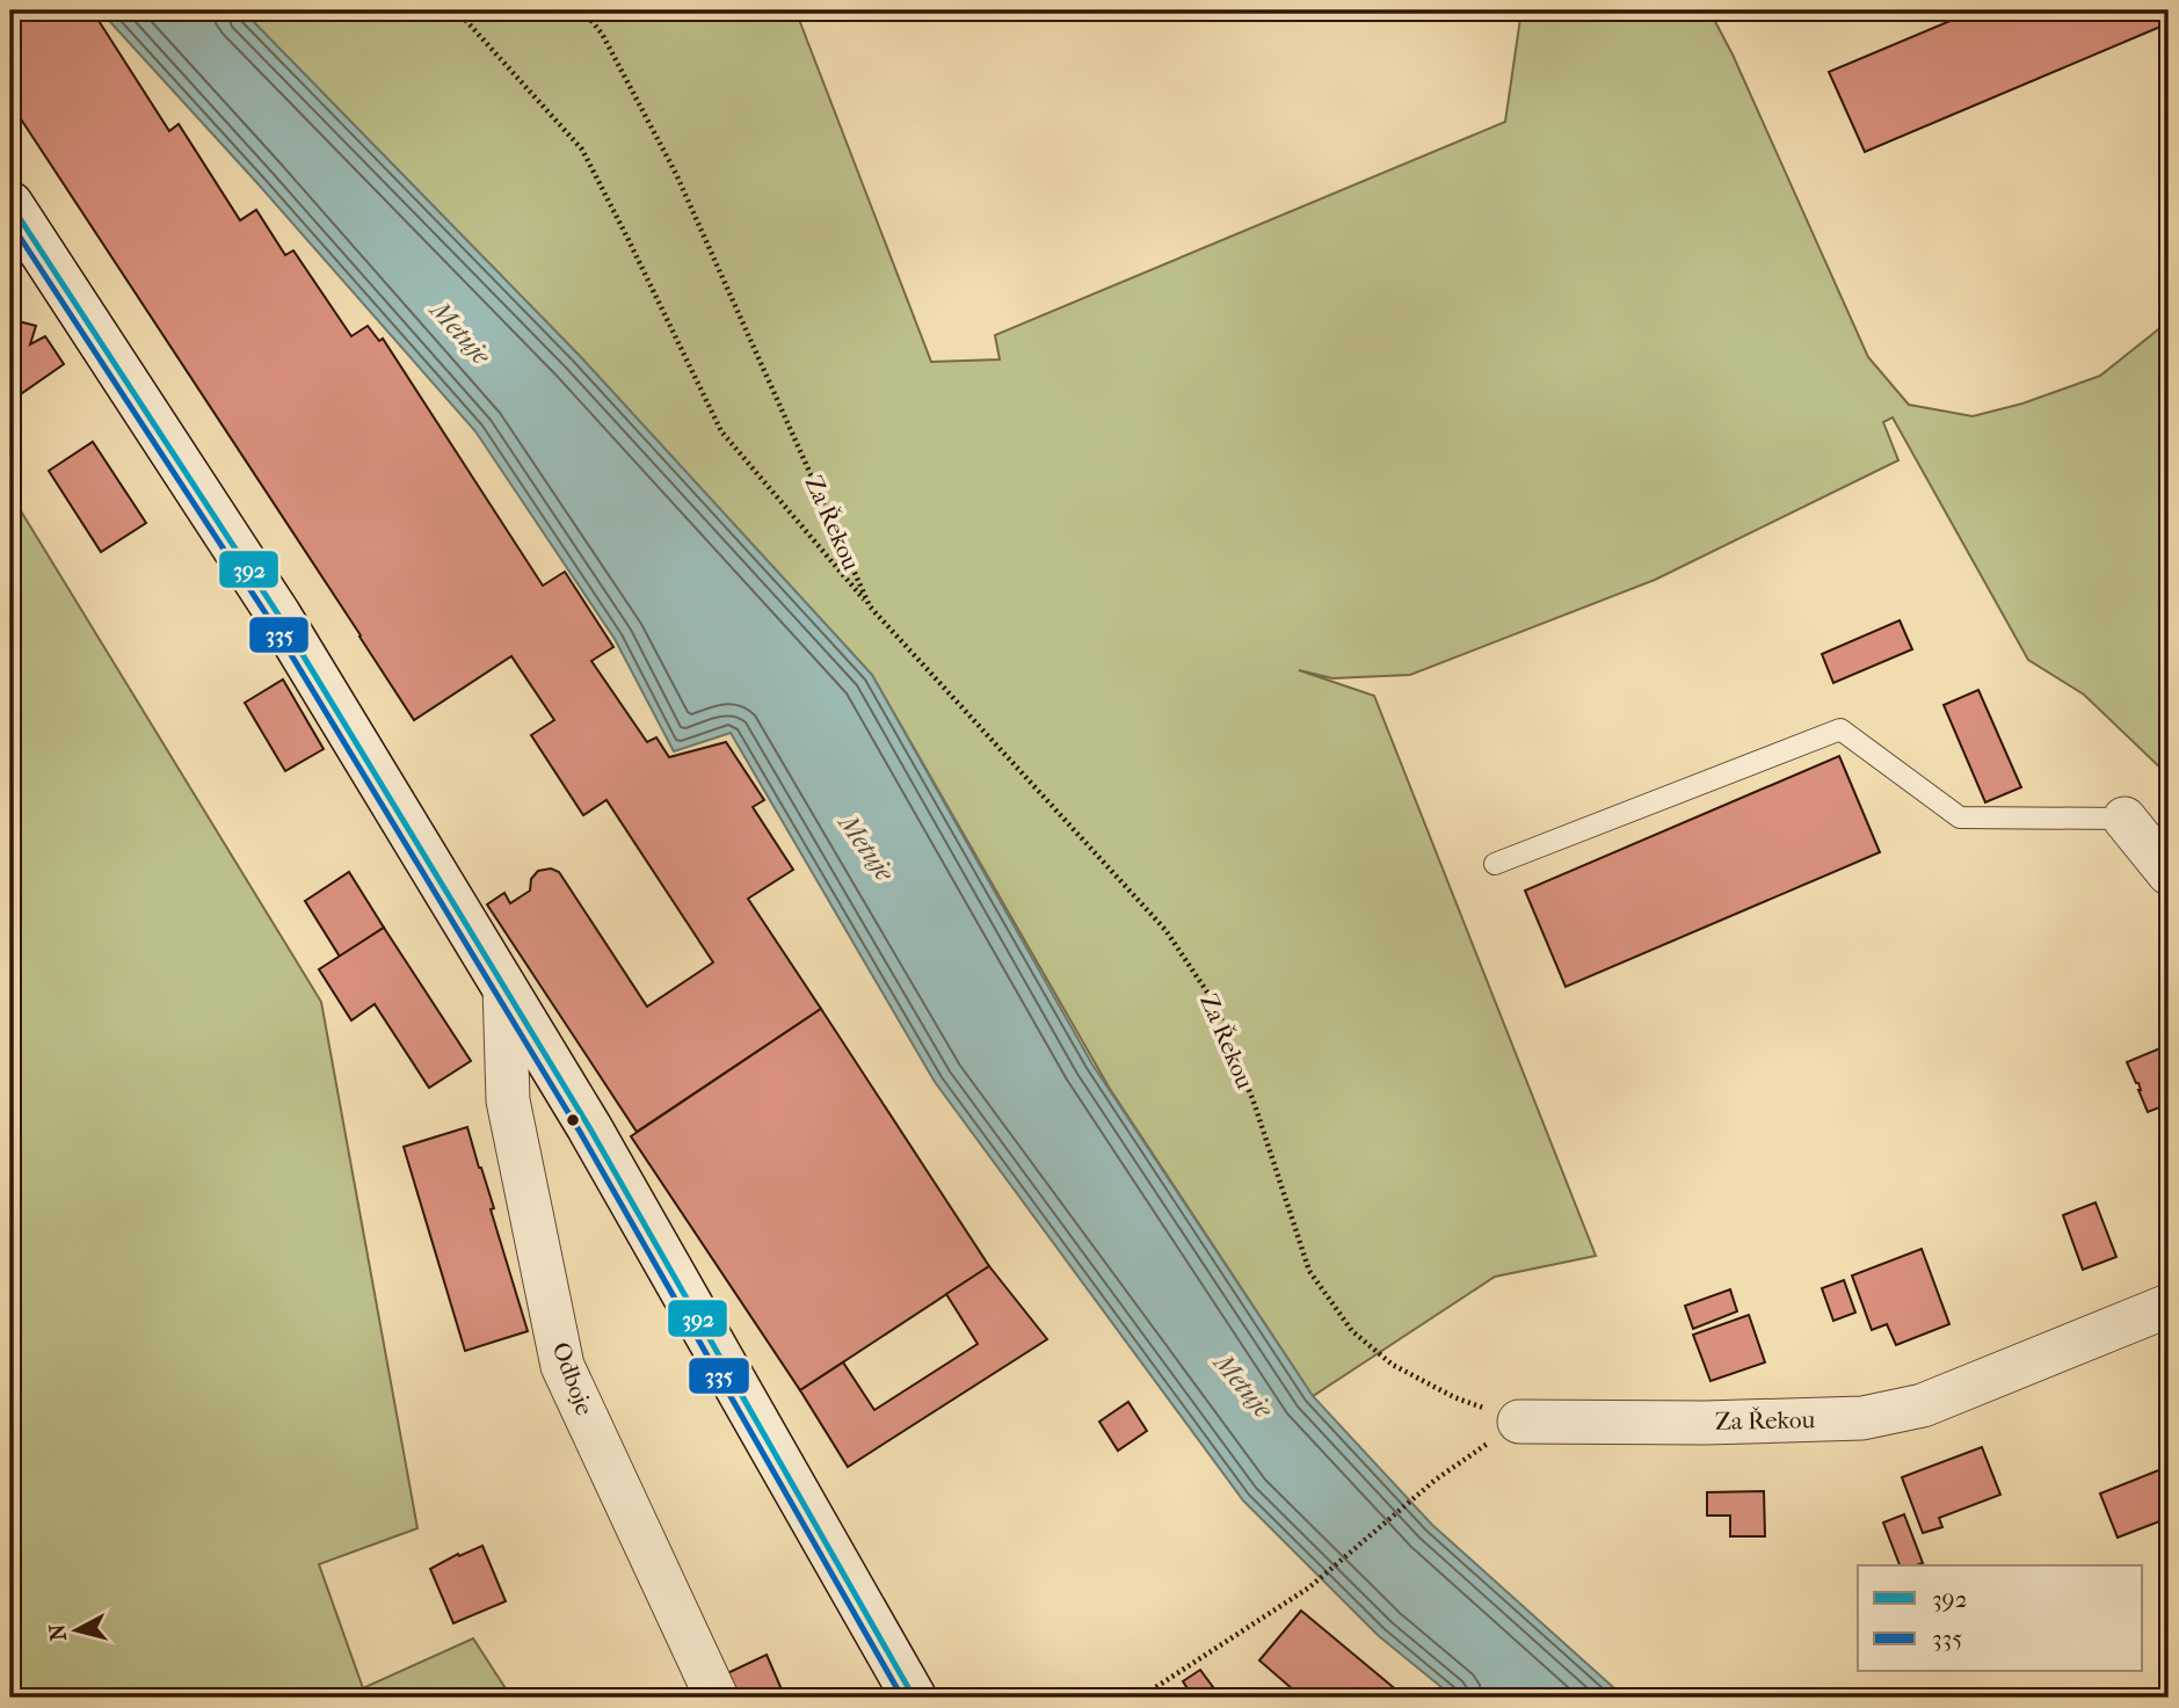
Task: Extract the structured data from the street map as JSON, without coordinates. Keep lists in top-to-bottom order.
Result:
{
  "streets": {
    "street": ["Za Řekou", "Odboje"]
  },
  "water": ["Metuje"],
  "lines": ["transit line 392", "transit line 335"],
  "legend": ["392", "335"],
  "north": "left"
}
